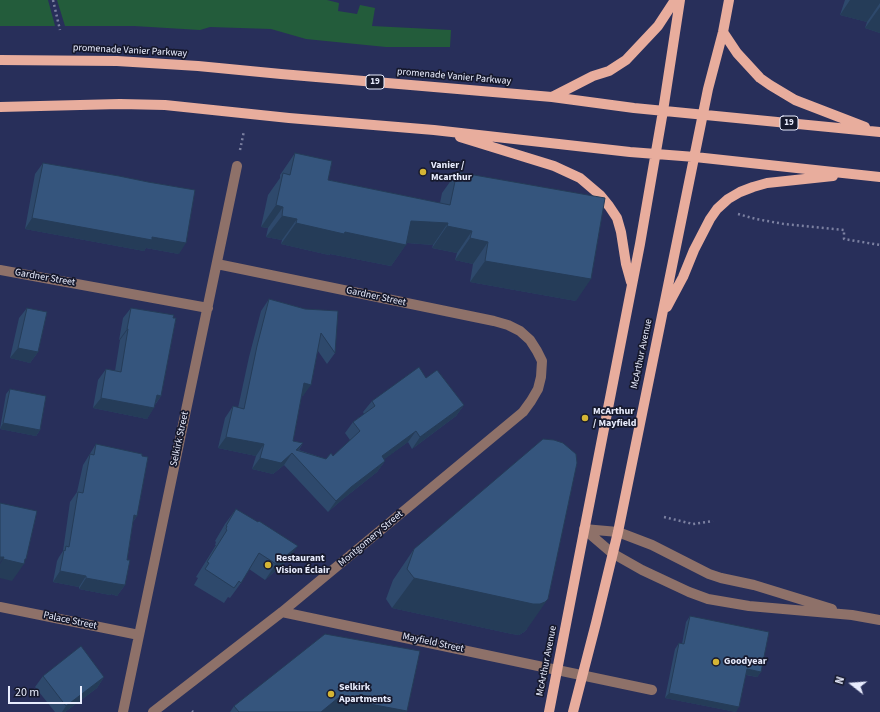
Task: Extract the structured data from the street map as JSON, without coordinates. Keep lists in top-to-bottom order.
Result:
{
  "streets": {
    "main road": ["promenade Vanier Parkway", "19", "McArthur Avenue"],
    "street": [
      "Gardner Street",
      "Selkirk Street",
      "Montgomery Street",
      "Palace Street",
      "Mayfield Street"
    ]
  },
  "crossings": [
    ["promenade Vanier Parkway", "McArthur Avenue"],
    ["Gardner Street", "Selkirk Street"],
    ["Gardner Street", "Montgomery Street"],
    ["McArthur Avenue", "Mayfield Street"],
    ["Selkirk Street", "Palace Street"],
    ["Montgomery Street", "Mayfield Street"]
  ],
  "places": [
    "Vanier / Mcarthur",
    "McArthur / Mayfield",
    "Restaurant Vision Éclair",
    "Goodyear",
    "Selkirk Apartments"
  ],
  "scale_bar": "20 m",
  "north": "left"
}
